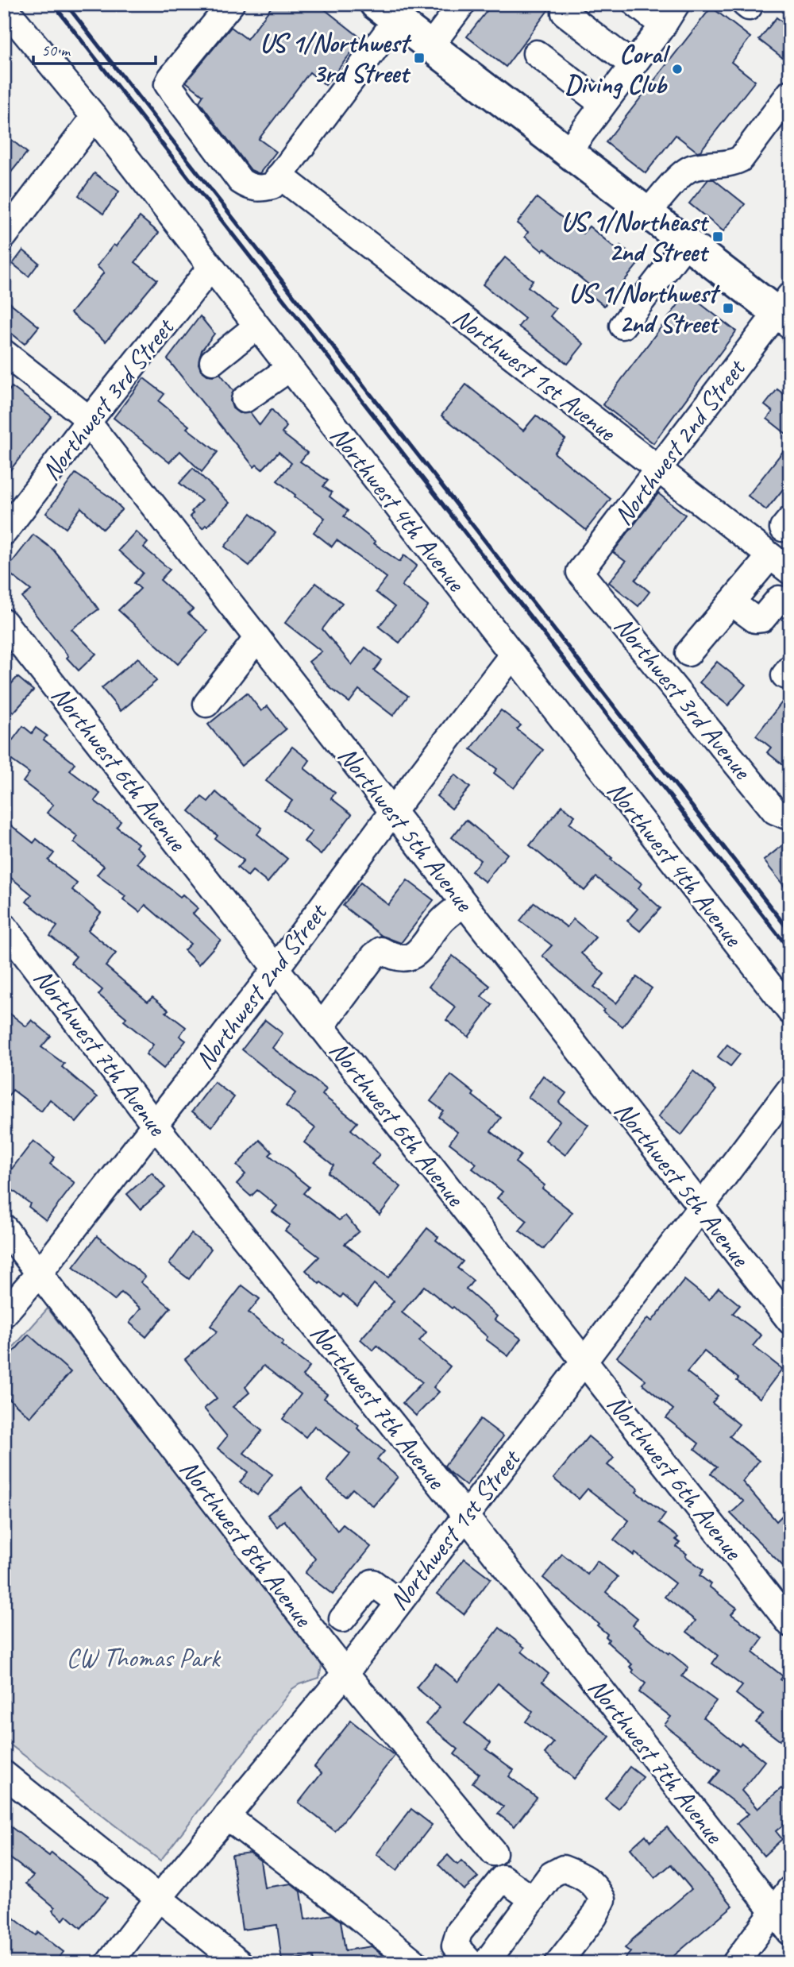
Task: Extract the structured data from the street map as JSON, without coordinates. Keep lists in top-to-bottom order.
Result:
{
  "streets": {
    "street": [
      "Northwest 1st Avenue",
      "Northwest 3rd Street",
      "Northwest 2nd Street",
      "Northwest 4th Avenue",
      "Northwest 3rd Avenue",
      "Northwest 6th Avenue",
      "Northwest 5th Avenue",
      "Northwest 7th Avenue",
      "Northwest 1st Street",
      "Northwest 8th Avenue"
    ]
  },
  "crossings": [
    ["Northwest 1st Avenue", "Northwest 2nd Street"],
    ["Northwest 3rd Street", "Northwest 4th Avenue"],
    ["Northwest 3rd Street", "Northwest 5th Avenue"],
    ["Northwest 2nd Street", "Northwest 4th Avenue"],
    ["Northwest 2nd Street", "Northwest 3rd Avenue"],
    ["Northwest 2nd Street", "Northwest 6th Avenue"],
    ["Northwest 2nd Street", "Northwest 5th Avenue"],
    ["Northwest 2nd Street", "Northwest 7th Avenue"],
    ["Northwest 2nd Street", "Northwest 8th Avenue"],
    ["Northwest 6th Avenue", "Northwest 1st Street"],
    ["Northwest 5th Avenue", "Northwest 1st Street"],
    ["Northwest 7th Avenue", "Northwest 1st Street"],
    ["Northwest 1st Street", "Northwest 8th Avenue"]
  ],
  "parks": ["CW Thomas Park"],
  "places": {
    "transit": ["US 1/Northwest 3rd Street", "US 1/Northeast 2nd Street", "US 1/Northwest 2nd Street"],
    "other": ["Coral Diving Club"]
  },
  "scale_bar": "50 m"
}
